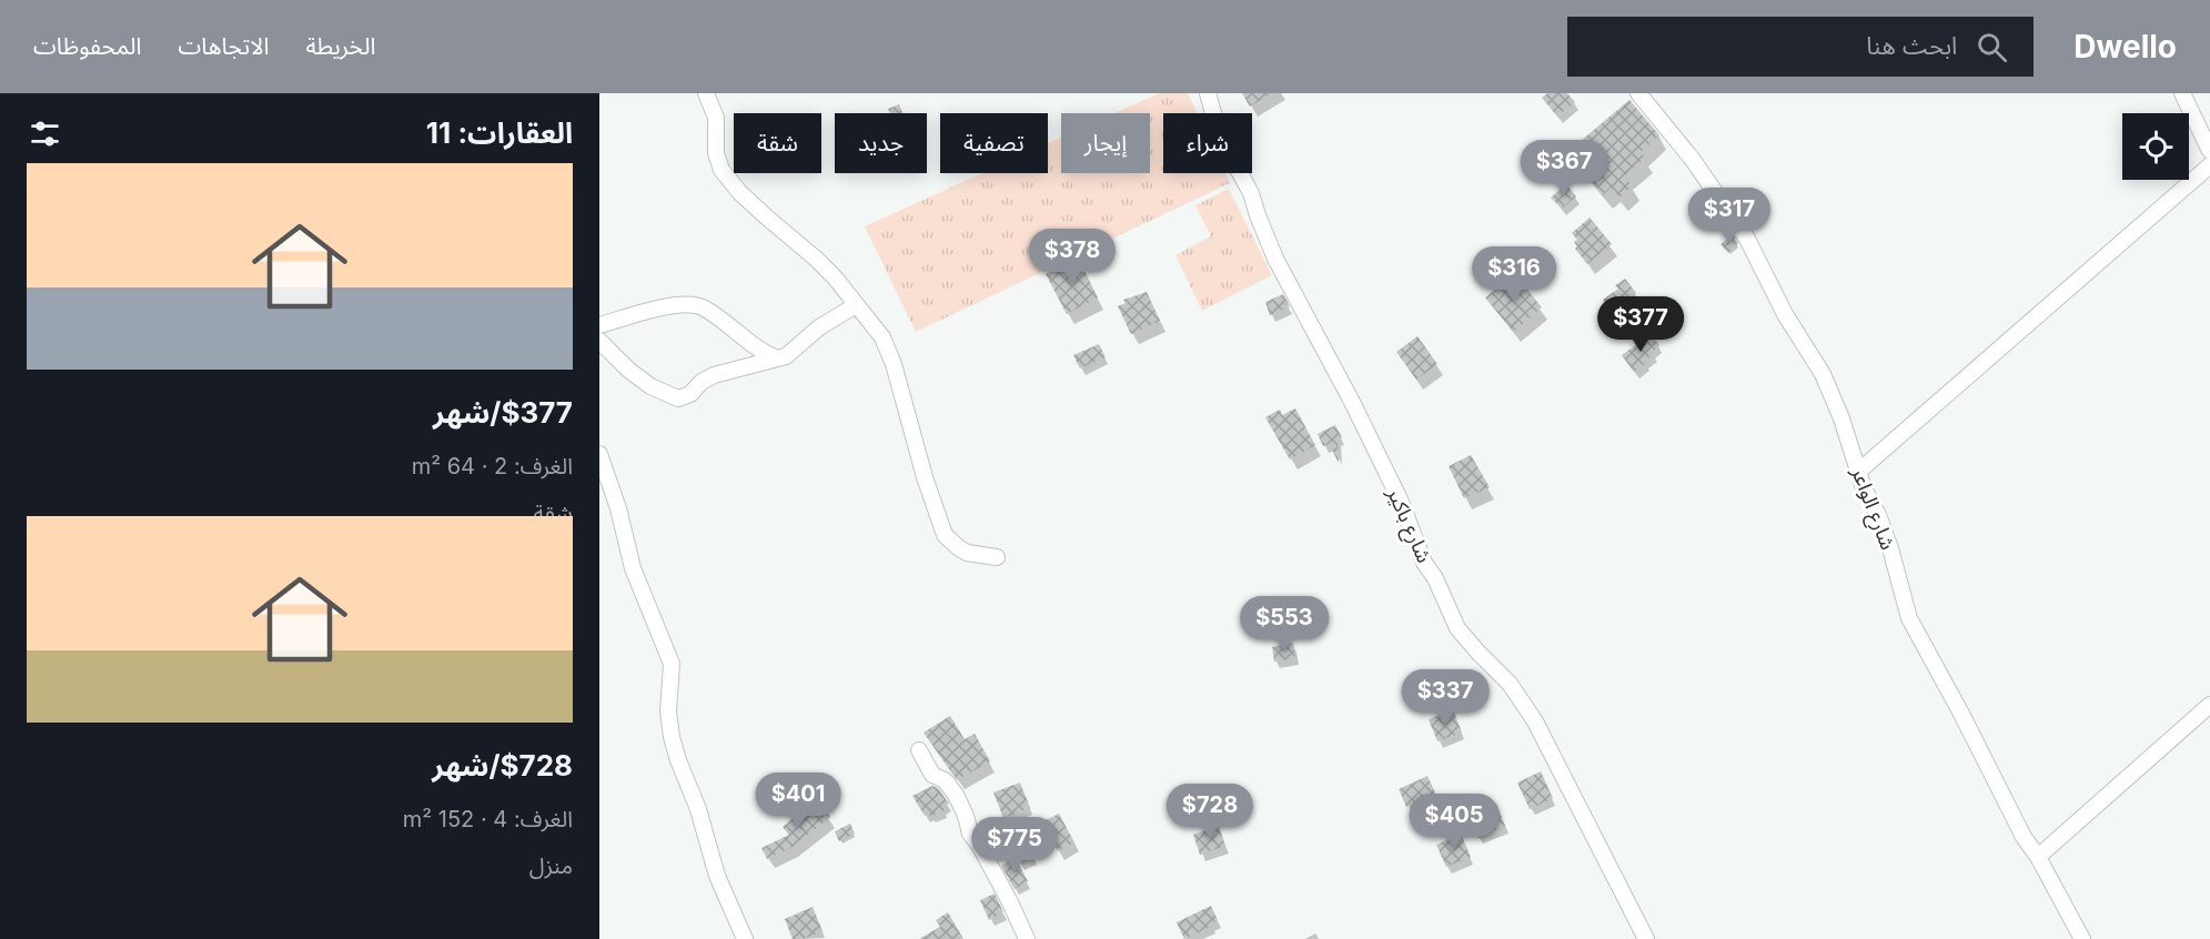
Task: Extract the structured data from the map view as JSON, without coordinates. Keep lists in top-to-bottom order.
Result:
{
  "streets": {
    "street": ["شارع الواعر", "شارع باكير"]
  },
  "page": {
    "header": "Dwello",
    "search": "ابحث هنا",
    "nav": ["الخريطة", "الاتجاهات", "المحفوظات"],
    "heading": "العقارات: 11",
    "chip": [
      "شراء",
      "إيجار",
      "تصفية",
      "جديد",
      "شقة"
    ],
    "price": [
      "$367",
      "$317",
      "$378",
      "$316",
      "$377",
      "$553",
      "$337",
      "$401",
      "$728",
      "$405",
      "$775"
    ],
    "list": [
      {
        "name": "$377/شهر",
        "note": "الغرف: 2 · 64 m² · شقة"
      },
      {
        "name": "$728/شهر",
        "note": "الغرف: 4 · 152 m² · منزل"
      }
    ]
  }
}
